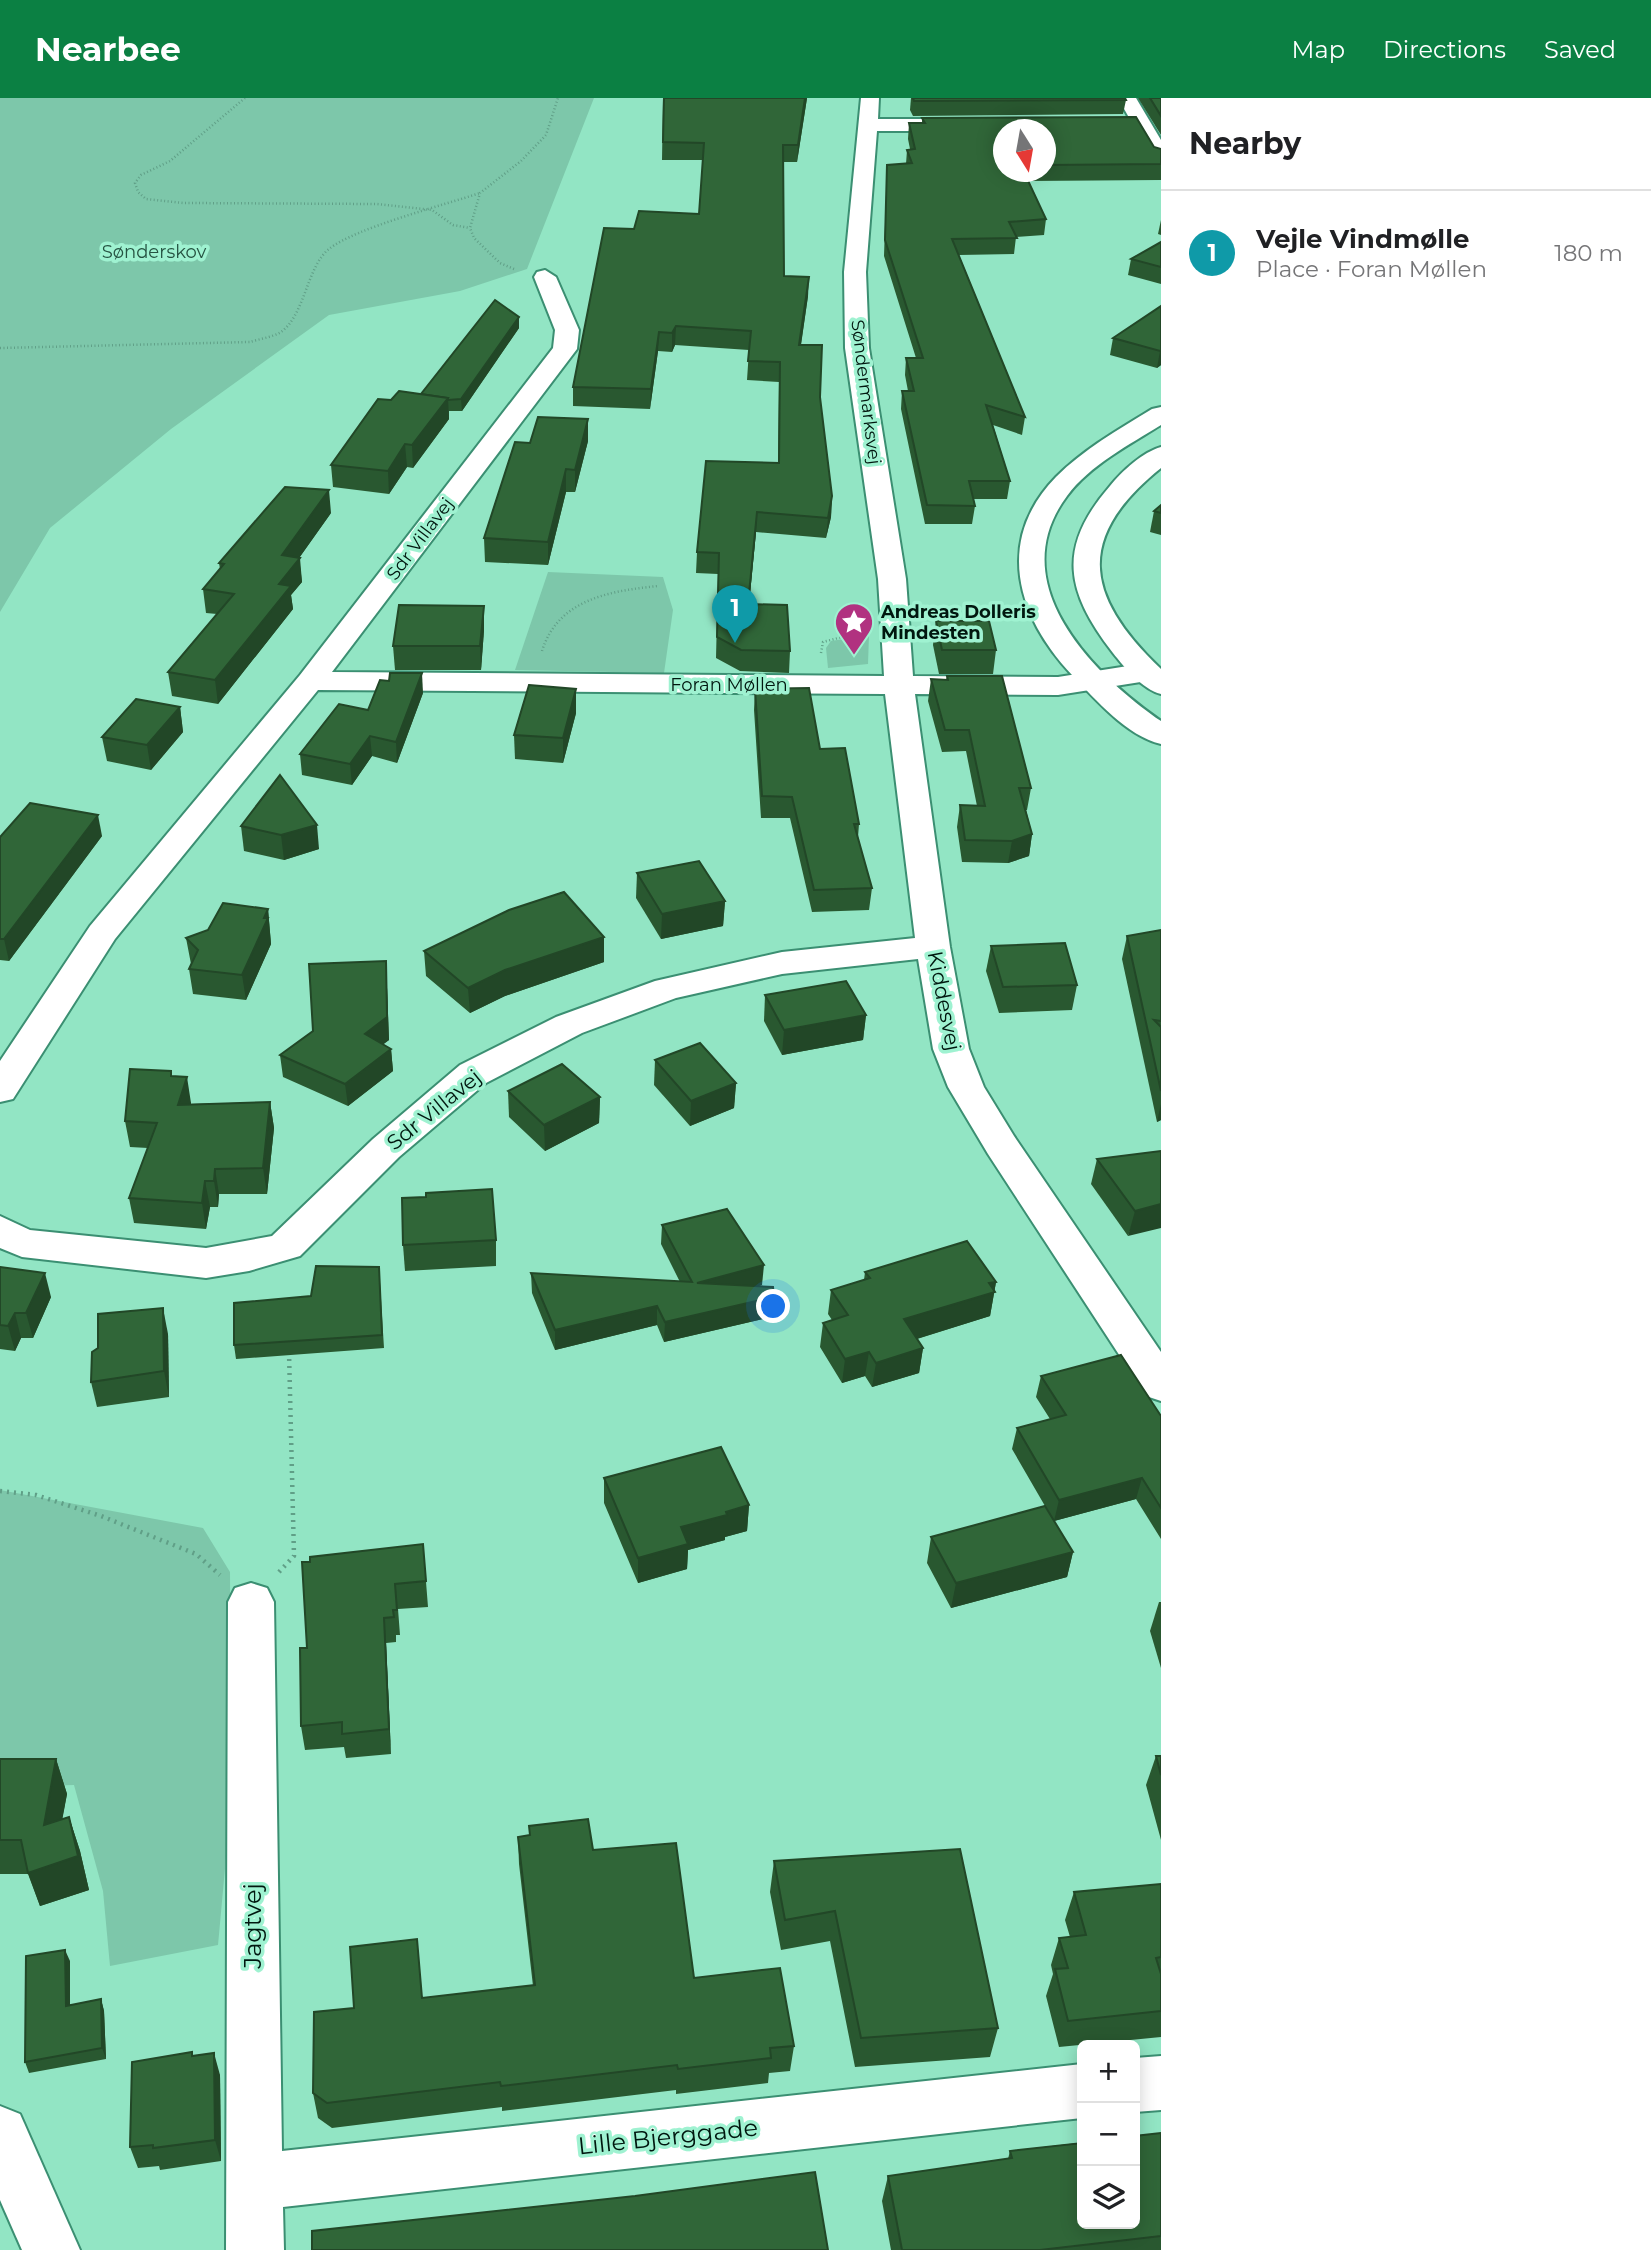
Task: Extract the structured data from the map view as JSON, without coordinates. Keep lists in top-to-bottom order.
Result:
{
  "streets": {
    "street": [
      "Søndermarksvej",
      "Sdr Villavej",
      "Foran Møllen",
      "Kiddesvej",
      "Jagtvej",
      "Lille Bjerggade"
    ]
  },
  "crossings": [
    ["Søndermarksvej", "Foran Møllen"],
    ["Søndermarksvej", "Kiddesvej"],
    ["Sdr Villavej", "Foran Møllen"],
    ["Sdr Villavej", "Kiddesvej"],
    ["Foran Møllen", "Kiddesvej"],
    ["Jagtvej", "Lille Bjerggade"]
  ],
  "parks": ["Sønderskov"],
  "places": {
    "place": ["Andreas Dolleris Mindesten"]
  },
  "north": "bottom",
  "page": {
    "header": "Nearbee",
    "nav": ["Map", "Directions", "Saved"],
    "heading": "Nearby",
    "list": [
      {
        "mark": "1",
        "name": "Vejle Vindmølle",
        "note": "Place · Foran Møllen",
        "value": "180 m"
      }
    ],
    "pins": "1",
    "map_buttons": ["+", "−"]
  }
}
